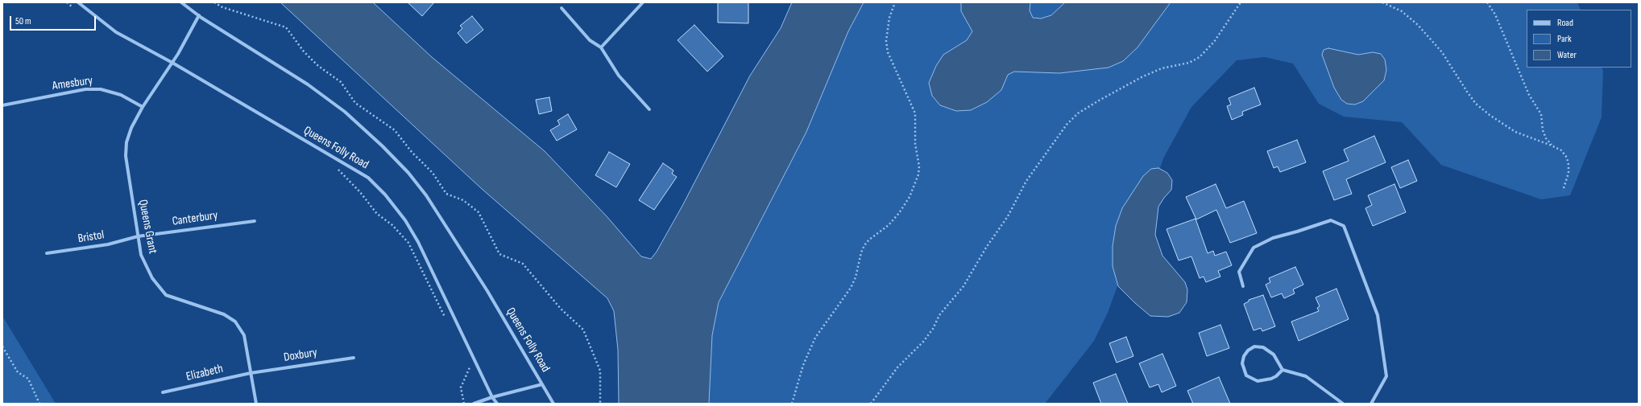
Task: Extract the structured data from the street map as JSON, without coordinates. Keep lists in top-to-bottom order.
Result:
{
  "streets": {
    "street": [
      "Amesbury",
      "Queens Folly Road",
      "Canterbury",
      "Queens Grant",
      "Bristol",
      "Doxbury",
      "Elizabeth"
    ]
  },
  "crossings": [
    ["Amesbury", "Queens Grant"],
    ["Queens Folly Road", "Queens Grant"],
    ["Canterbury", "Queens Grant"],
    ["Canterbury", "Bristol"],
    ["Queens Grant", "Bristol"],
    ["Queens Grant", "Doxbury"],
    ["Queens Grant", "Elizabeth"],
    ["Doxbury", "Elizabeth"]
  ],
  "legend": ["Road", "Park", "Water"],
  "scale_bar": "50 m"
}
